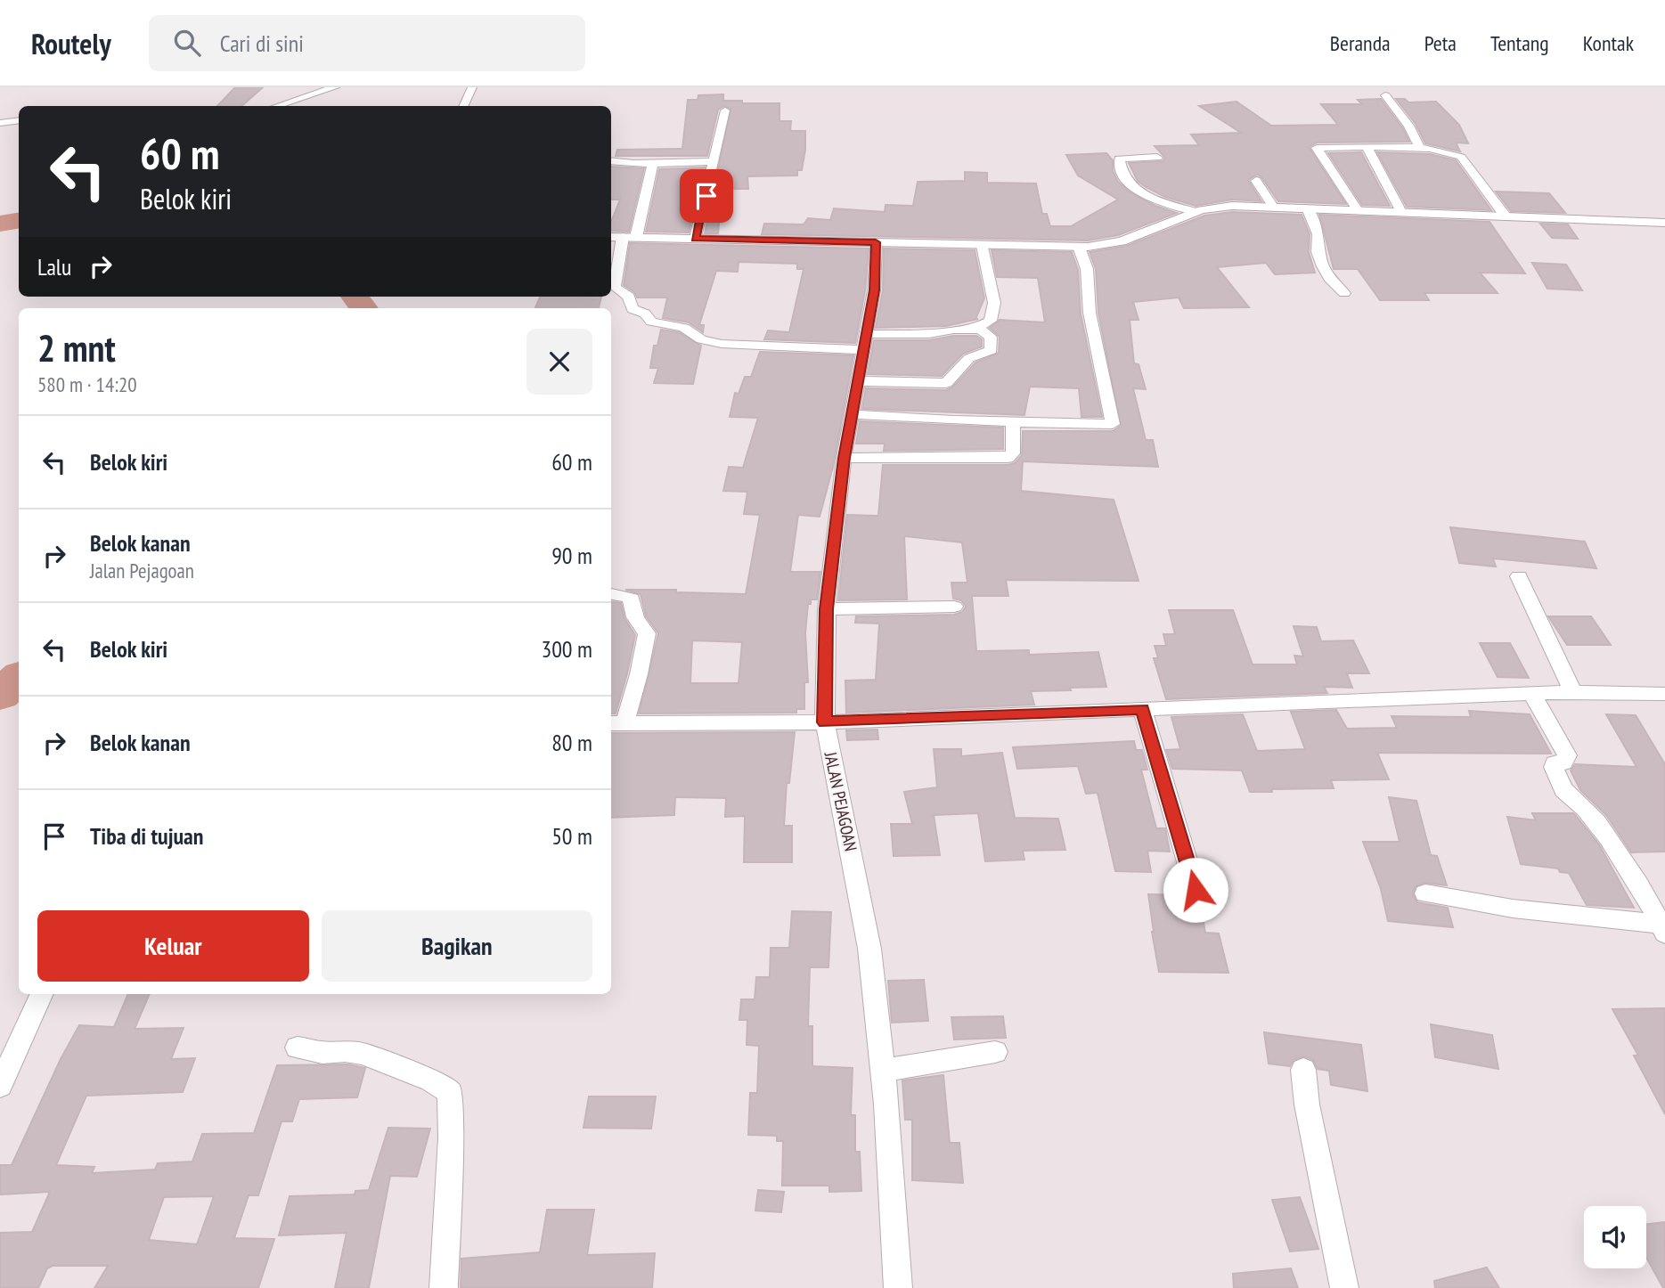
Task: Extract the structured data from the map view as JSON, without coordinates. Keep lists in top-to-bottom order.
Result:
{
  "streets": {
    "street": ["JALAN PEJAGOAN"]
  },
  "page": {
    "header": "Routely",
    "search": "Cari di sini",
    "nav": [
      "Beranda",
      "Peta",
      "Tentang",
      "Kontak"
    ],
    "turn": ["60 m", "Belok kiri"],
    "then": "Lalu",
    "heading": ["2 mnt", "580 m · 14:20"],
    "list": [
      {
        "name": "Belok kiri",
        "value": "60 m"
      },
      {
        "name": "Belok kanan",
        "note": "Jalan Pejagoan",
        "value": "90 m"
      },
      {
        "name": "Belok kiri",
        "value": "300 m"
      },
      {
        "name": "Belok kanan",
        "value": "80 m"
      },
      {
        "name": "Tiba di tujuan",
        "value": "50 m"
      }
    ],
    "buttons": ["Keluar", "Bagikan"]
  }
}
